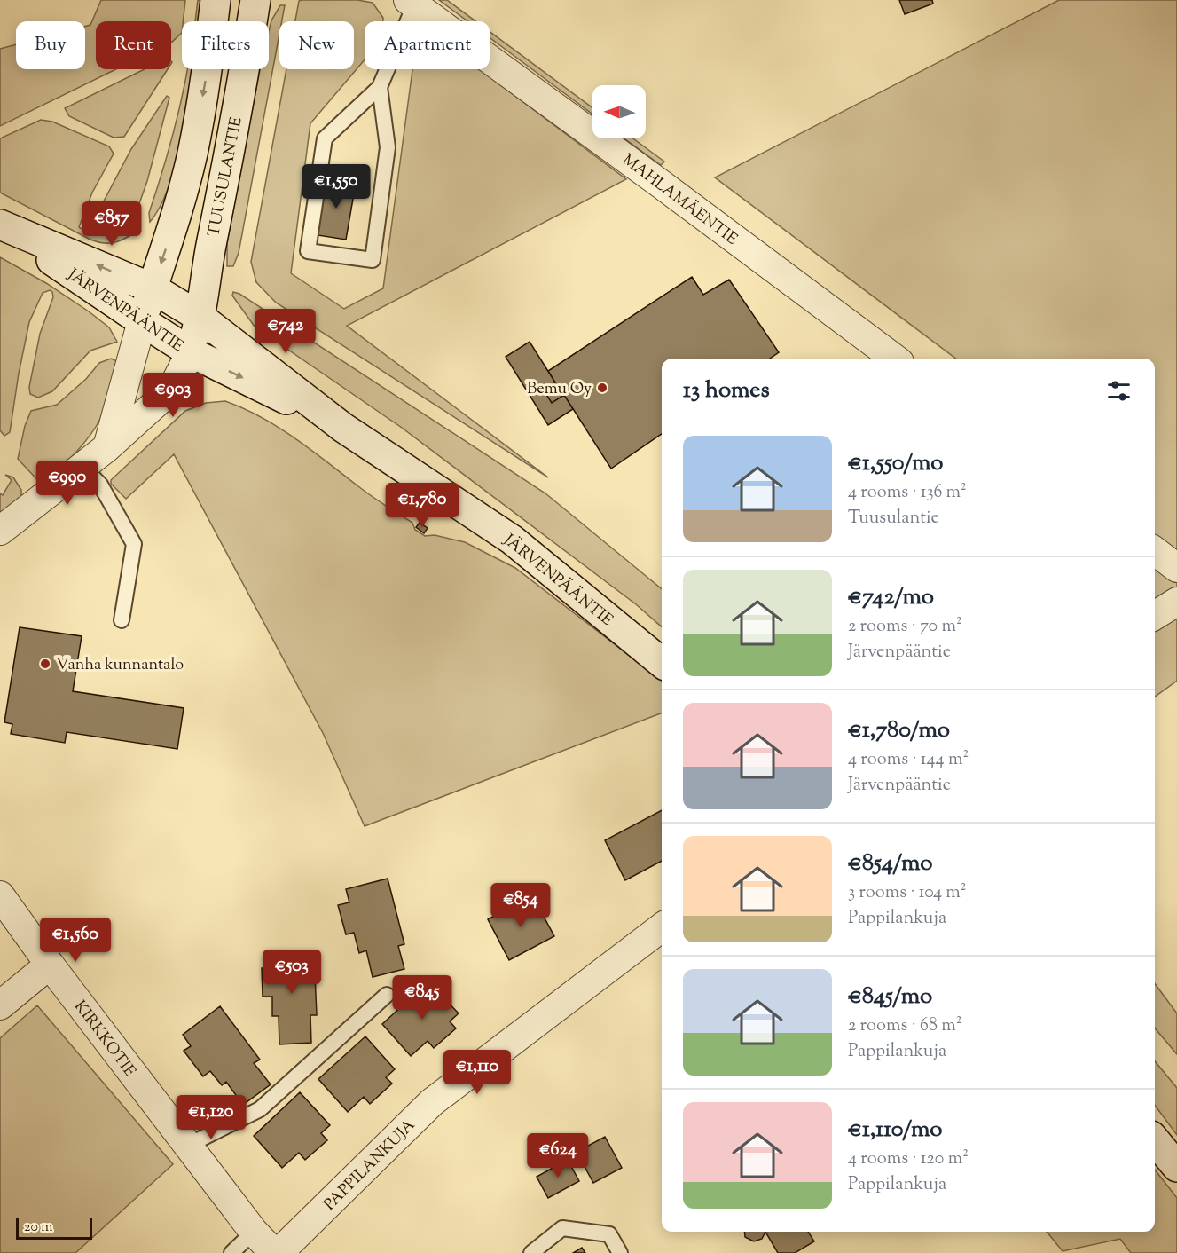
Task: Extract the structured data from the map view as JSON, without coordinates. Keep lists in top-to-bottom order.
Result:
{
  "streets": {
    "main road": ["TUUSULANTIE", "JÄRVENPÄÄNTIE"],
    "street": ["MAHLAMÄENTIE", "KIRKKOTIE", "PAPPILANKUJA"]
  },
  "crossings": [
    ["TUUSULANTIE", "JÄRVENPÄÄNTIE"]
  ],
  "places": ["Bemu Oy", "Vanha kunnantalo"],
  "scale_bar": "20 m",
  "north": "left",
  "page": {
    "chip": [
      "Buy",
      "Rent",
      "Filters",
      "New",
      "Apartment"
    ],
    "price": [
      "€1,550",
      "€857",
      "€742",
      "€903",
      "€990",
      "€1,780",
      "€854",
      "€1,560",
      "€503",
      "€845",
      "€1,110",
      "€1,120",
      "€624"
    ],
    "heading": "13 homes",
    "list": [
      {
        "name": "€1,550/mo",
        "note": "4 rooms · 136 m² · Tuusulantie"
      },
      {
        "name": "€742/mo",
        "note": "2 rooms · 70 m² · Järvenpääntie"
      },
      {
        "name": "€1,780/mo",
        "note": "4 rooms · 144 m² · Järvenpääntie"
      },
      {
        "name": "€854/mo",
        "note": "3 rooms · 104 m² · Pappilankuja"
      },
      {
        "name": "€845/mo",
        "note": "2 rooms · 68 m² · Pappilankuja"
      },
      {
        "name": "€1,110/mo",
        "note": "4 rooms · 120 m² · Pappilankuja"
      }
    ],
    "scale": "20 m"
  }
}
